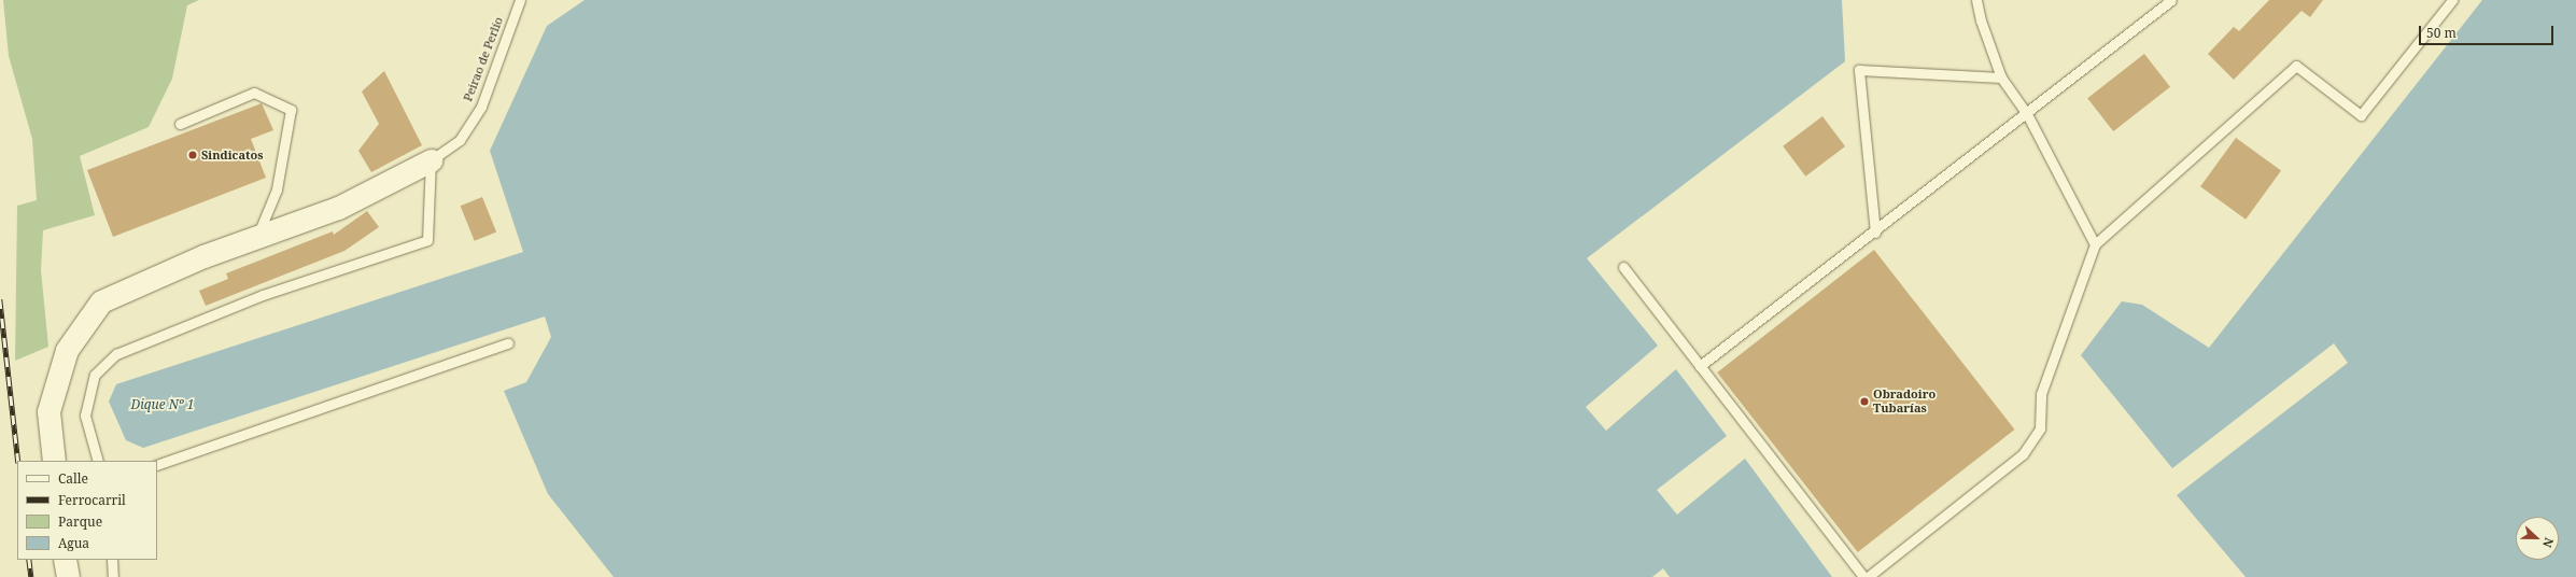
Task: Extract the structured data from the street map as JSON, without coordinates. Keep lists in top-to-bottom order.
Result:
{
  "streets": {
    "lane": ["Peirao de Perlío"]
  },
  "water": ["Dique Nº 1"],
  "places": ["Sindicatos", "Obradoiro Tubarías"],
  "legend": [
    "Calle",
    "Ferrocarril",
    "Parque",
    "Agua"
  ],
  "scale_bar": "50 m",
  "north": "right"
}
